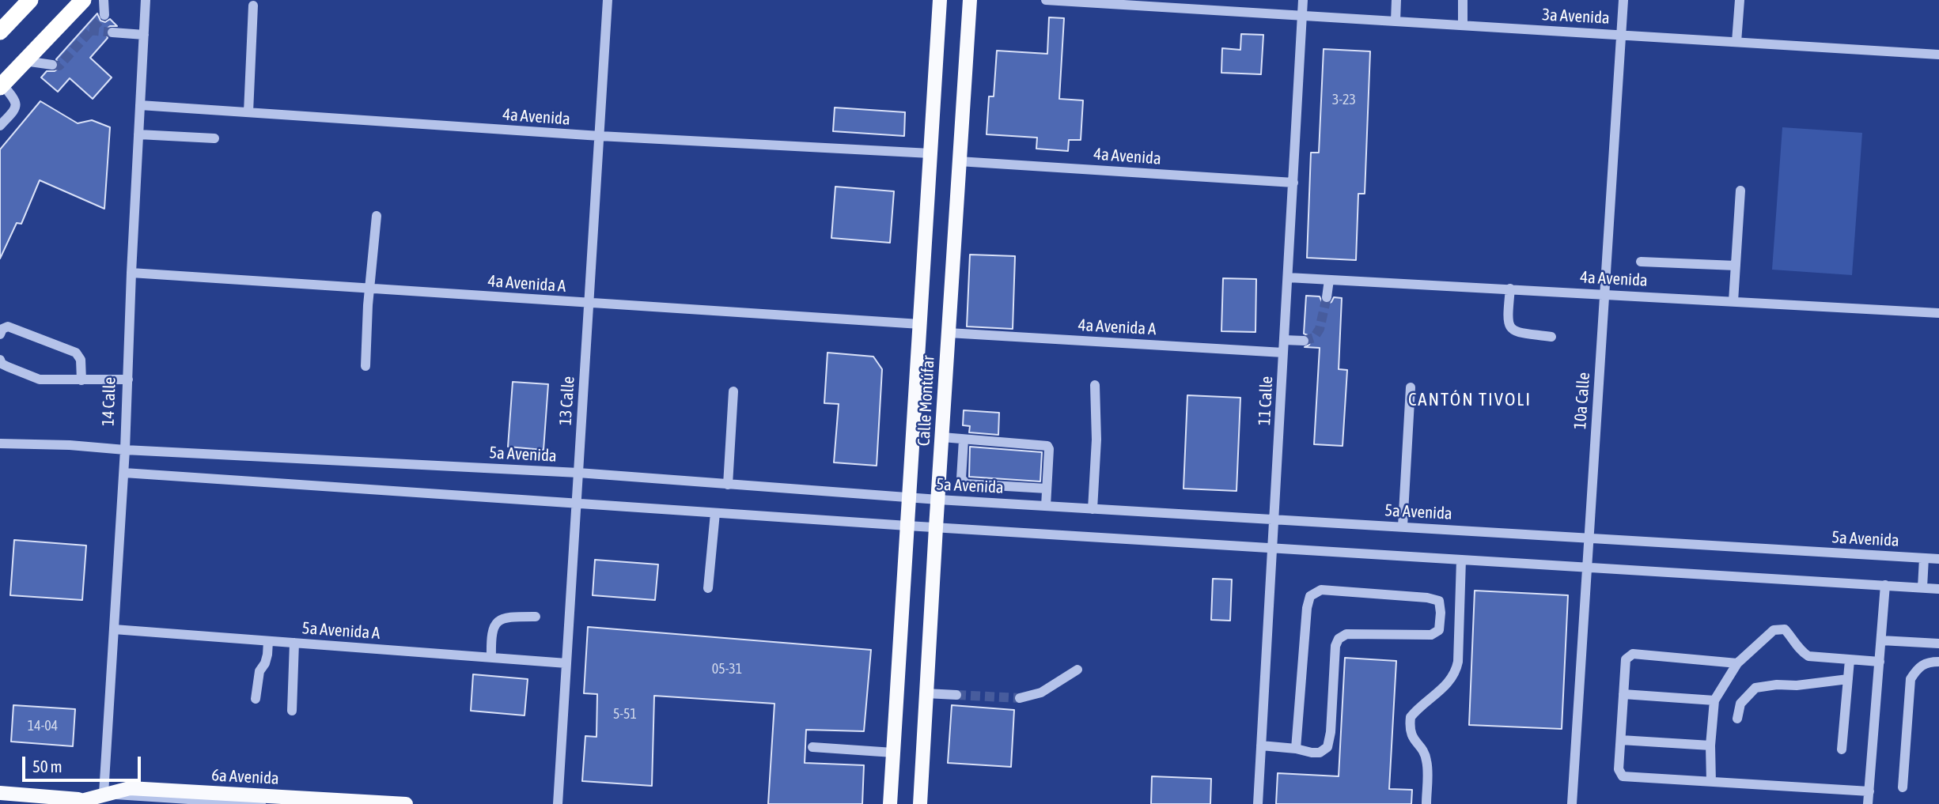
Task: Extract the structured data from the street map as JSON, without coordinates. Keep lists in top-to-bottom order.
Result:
{
  "streets": {
    "main road": ["Calle Montúfar", "6a Avenida"],
    "street": [
      "3a Avenida",
      "4a Avenida",
      "4a Avenida A",
      "13 Calle",
      "11 Calle",
      "10a Calle",
      "14 Calle",
      "5a Avenida",
      "5a Avenida A"
    ]
  },
  "crossings": [
    ["3a Avenida", "11 Calle"],
    ["3a Avenida", "10a Calle"],
    ["4a Avenida", "13 Calle"],
    ["4a Avenida", "Calle Montúfar"],
    ["4a Avenida", "11 Calle"],
    ["4a Avenida", "10a Calle"],
    ["4a Avenida", "14 Calle"],
    ["4a Avenida A", "13 Calle"],
    ["4a Avenida A", "Calle Montúfar"],
    ["4a Avenida A", "11 Calle"],
    ["4a Avenida A", "14 Calle"],
    ["13 Calle", "5a Avenida"],
    ["13 Calle", "5a Avenida A"],
    ["Calle Montúfar", "5a Avenida"],
    ["11 Calle", "5a Avenida"],
    ["10a Calle", "5a Avenida"],
    ["14 Calle", "5a Avenida"],
    ["14 Calle", "5a Avenida A"],
    ["14 Calle", "6a Avenida"]
  ],
  "districts": ["CANTÓN TIVOLI"],
  "house_numbers": [
    "3-23",
    "05-31",
    "5-51",
    "14-04"
  ],
  "scale_bar": "50 m"
}
